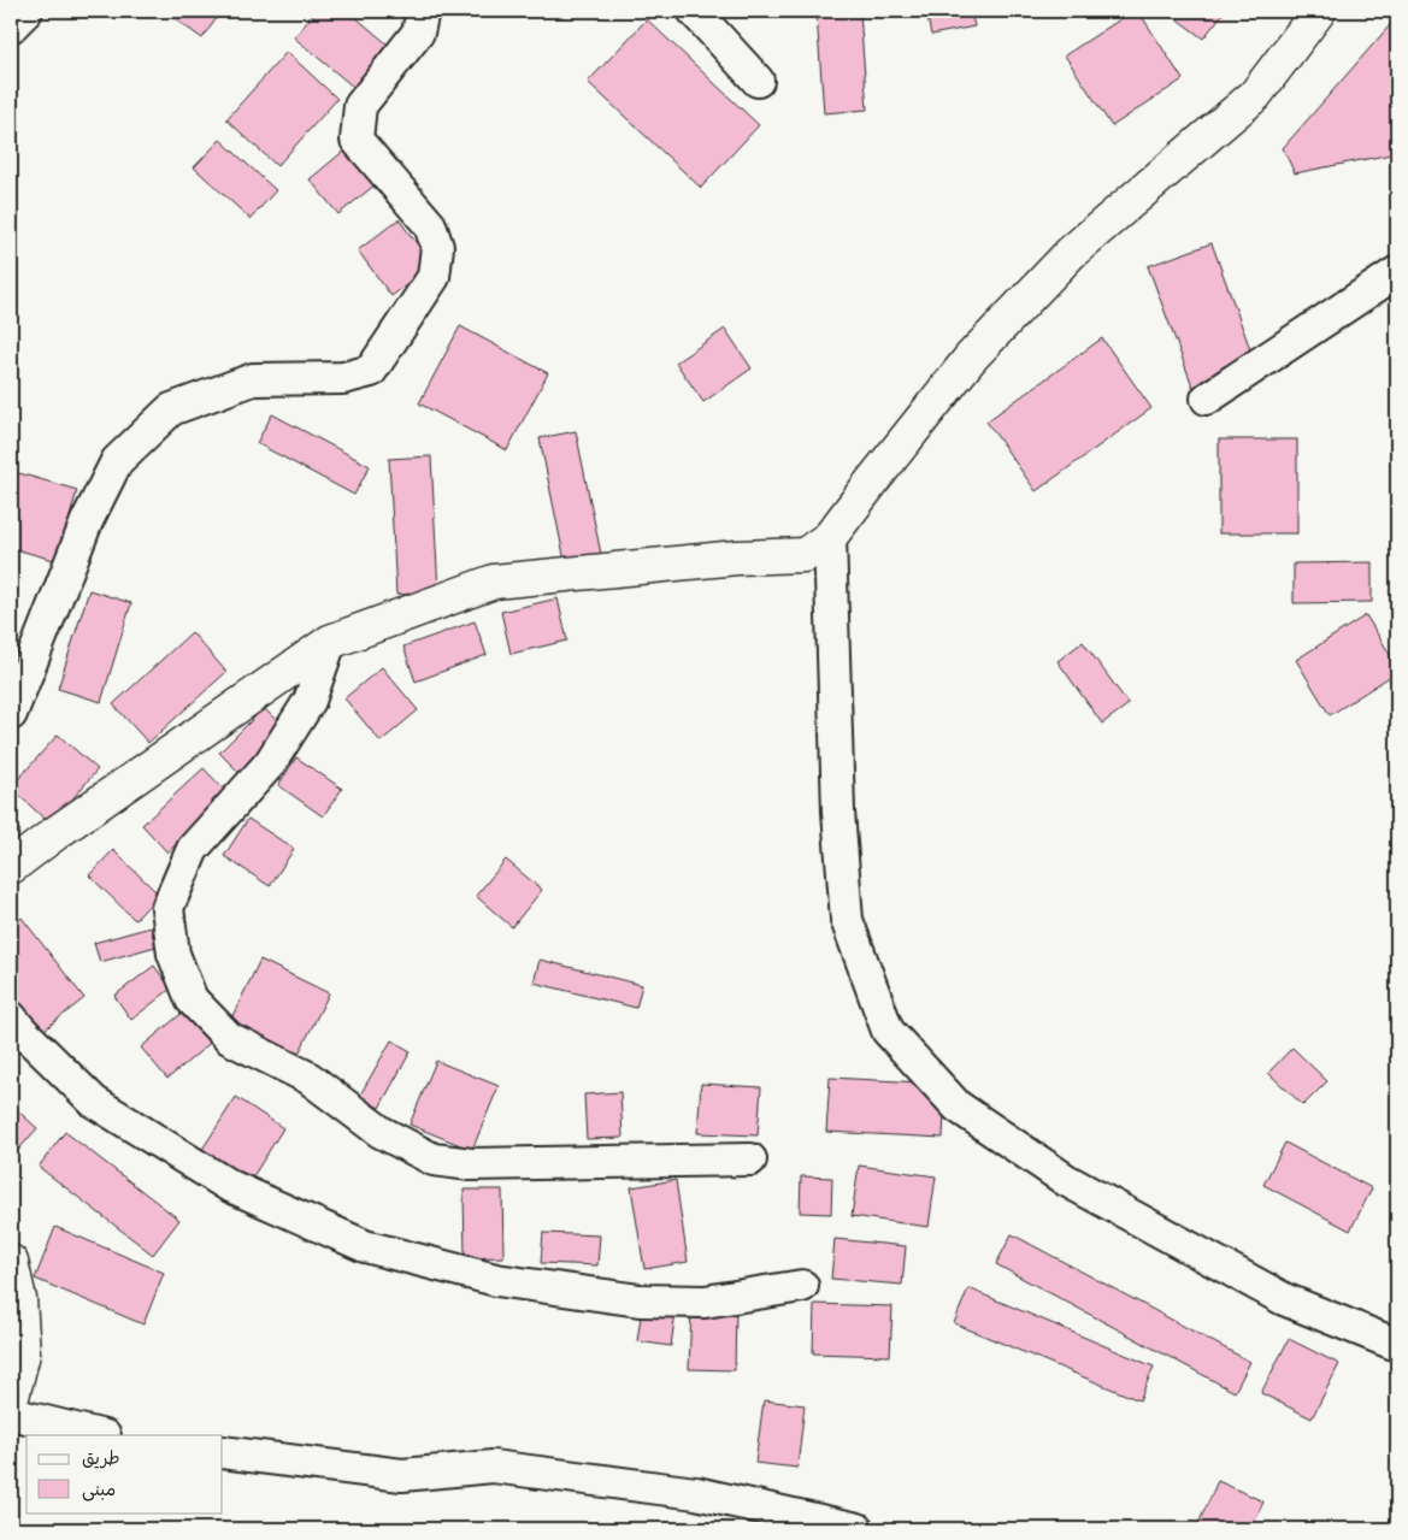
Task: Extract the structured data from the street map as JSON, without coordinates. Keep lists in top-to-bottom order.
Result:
{
  "legend": ["طريق", "مبنى"]
}
